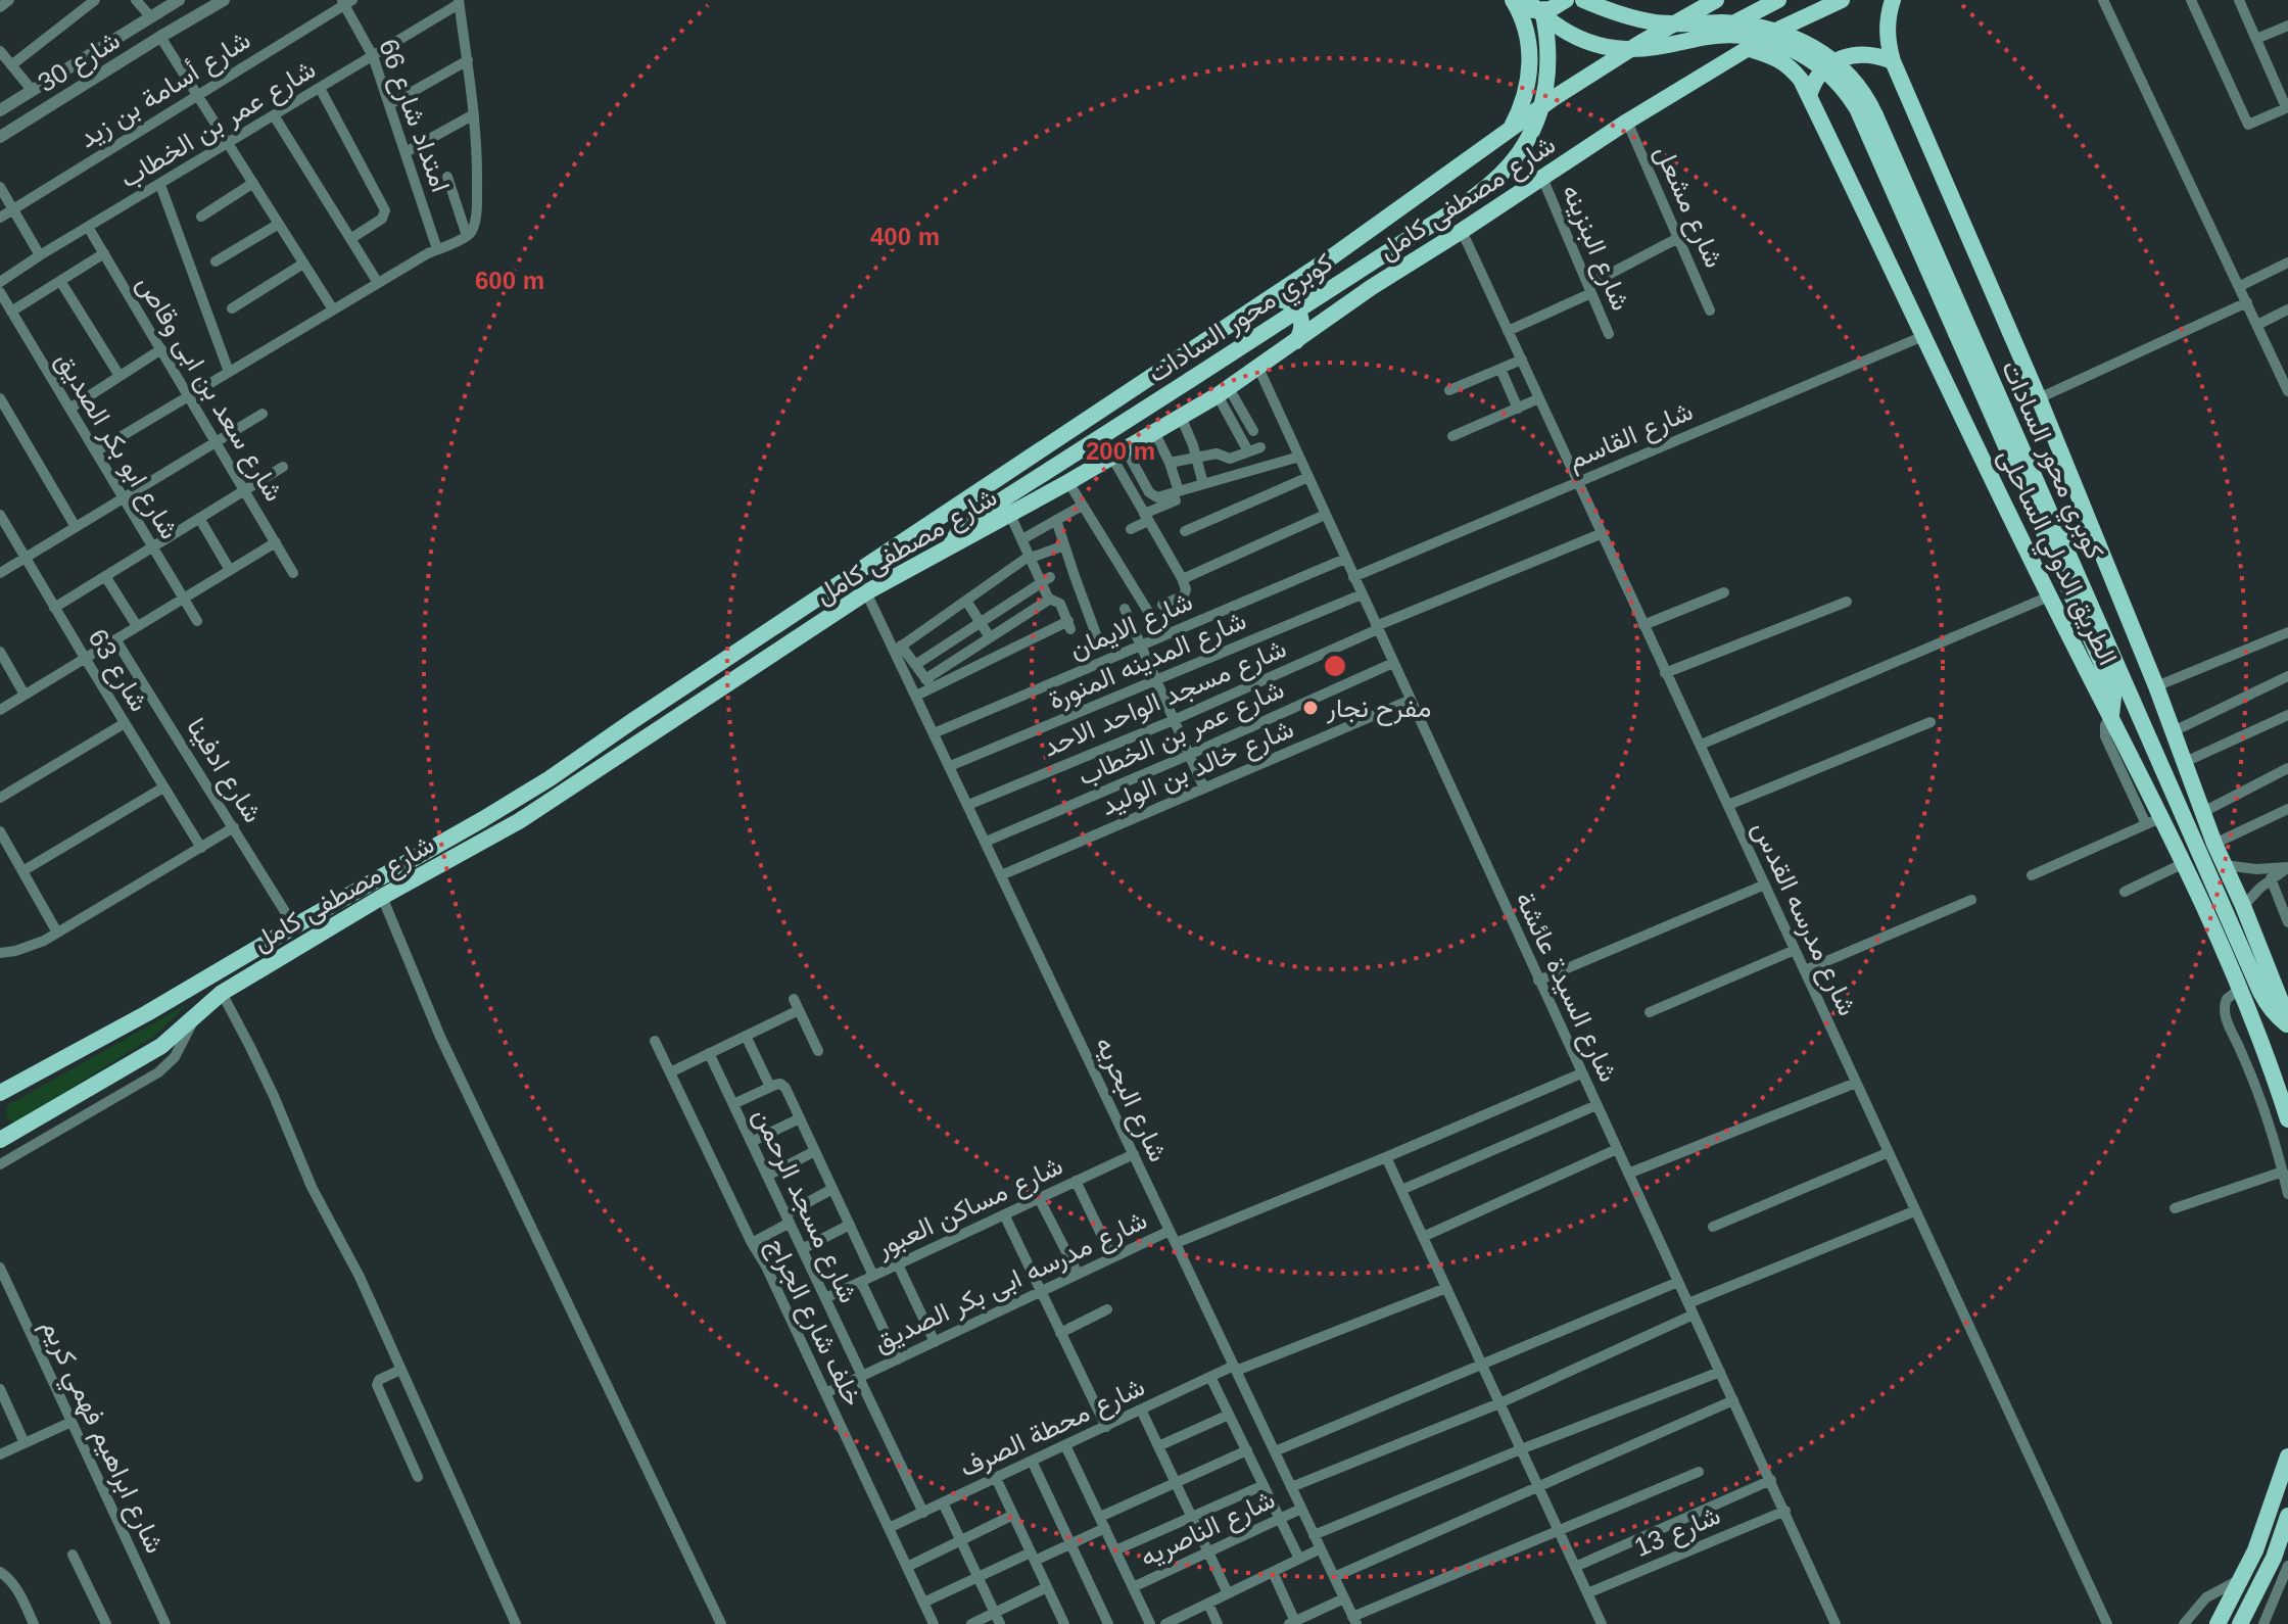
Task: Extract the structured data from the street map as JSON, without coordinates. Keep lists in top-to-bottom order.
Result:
{
  "streets": {
    "main road": ["شارع مصطفى كامل", "كوبري محور السادات", "الطريق الدولي الساحلى"],
    "street": [
      "شارع 30",
      "شارع أسامة بن زيد",
      "امتداد شارع 66",
      "شارع عمر بن الخطاب",
      "شارع مشعل",
      "شارع البنزينه",
      "شارع سعد بن ابى وقاص",
      "شارع القاسم",
      "شارع ابو بكر الصديق",
      "شارع الايمان",
      "شارع المدينه المنورة",
      "شارع 63",
      "شارع مسجد الواحد الاحد",
      "شارع خالد بن الوليد",
      "شارع ادفينا",
      "شارع مدرسه القدس",
      "شارع السيدة عائشة",
      "شارع البحريه",
      "شارع مسجد الرحمن",
      "شارع مساكن العبور",
      "شارع مدرسه ابى بكر الصديق",
      "خلف شارع الجراج",
      "شارع محطة الصرف",
      "شارع ابراهيم فهمي كريم",
      "شارع الناصريه",
      "شارع 13"
    ]
  },
  "crossings": [
    ["شارع أسامة بن زيد", "امتداد شارع 66"],
    ["امتداد شارع 66", "شارع عمر بن الخطاب"],
    ["شارع عمر بن الخطاب", "شارع سعد بن ابى وقاص"],
    ["شارع عمر بن الخطاب", "شارع السيدة عائشة"],
    ["شارع عمر بن الخطاب", "شارع البحريه"],
    ["شارع مصطفى كامل", "شارع مشعل"],
    ["شارع مصطفى كامل", "شارع البنزينه"],
    ["شارع مصطفى كامل", "كوبري محور السادات"],
    ["شارع مصطفى كامل", "الطريق الدولي الساحلى"],
    ["شارع مصطفى كامل", "شارع ادفينا"],
    ["شارع مصطفى كامل", "شارع مدرسه القدس"],
    ["شارع مصطفى كامل", "شارع السيدة عائشة"],
    ["شارع مصطفى كامل", "شارع البحريه"],
    ["كوبري محور السادات", "الطريق الدولي الساحلى"],
    ["شارع القاسم", "الطريق الدولي الساحلى"],
    ["شارع القاسم", "شارع مدرسه القدس"],
    ["شارع القاسم", "شارع السيدة عائشة"],
    ["شارع الايمان", "شارع السيدة عائشة"],
    ["شارع الايمان", "شارع البحريه"],
    ["شارع المدينه المنورة", "شارع السيدة عائشة"],
    ["شارع المدينه المنورة", "شارع البحريه"],
    ["شارع مسجد الواحد الاحد", "شارع مدرسه القدس"],
    ["شارع مسجد الواحد الاحد", "شارع السيدة عائشة"],
    ["شارع مسجد الواحد الاحد", "شارع البحريه"],
    ["شارع خالد بن الوليد", "شارع السيدة عائشة"],
    ["شارع خالد بن الوليد", "شارع البحريه"],
    ["شارع السيدة عائشة", "شارع 13"],
    ["شارع البحريه", "شارع مساكن العبور"],
    ["شارع البحريه", "شارع مدرسه ابى بكر الصديق"],
    ["شارع البحريه", "شارع محطة الصرف"],
    ["شارع البحريه", "شارع الناصريه"],
    ["شارع مسجد الرحمن", "شارع مساكن العبور"],
    ["شارع مسجد الرحمن", "شارع مدرسه ابى بكر الصديق"],
    ["شارع مسجد الرحمن", "شارع محطة الصرف"],
    ["شارع مدرسه ابى بكر الصديق", "خلف شارع الجراج"],
    ["خلف شارع الجراج", "شارع محطة الصرف"]
  ],
  "places": ["مفرح نجار"],
  "rings": ["400 m", "600 m", "200 m"]
}
